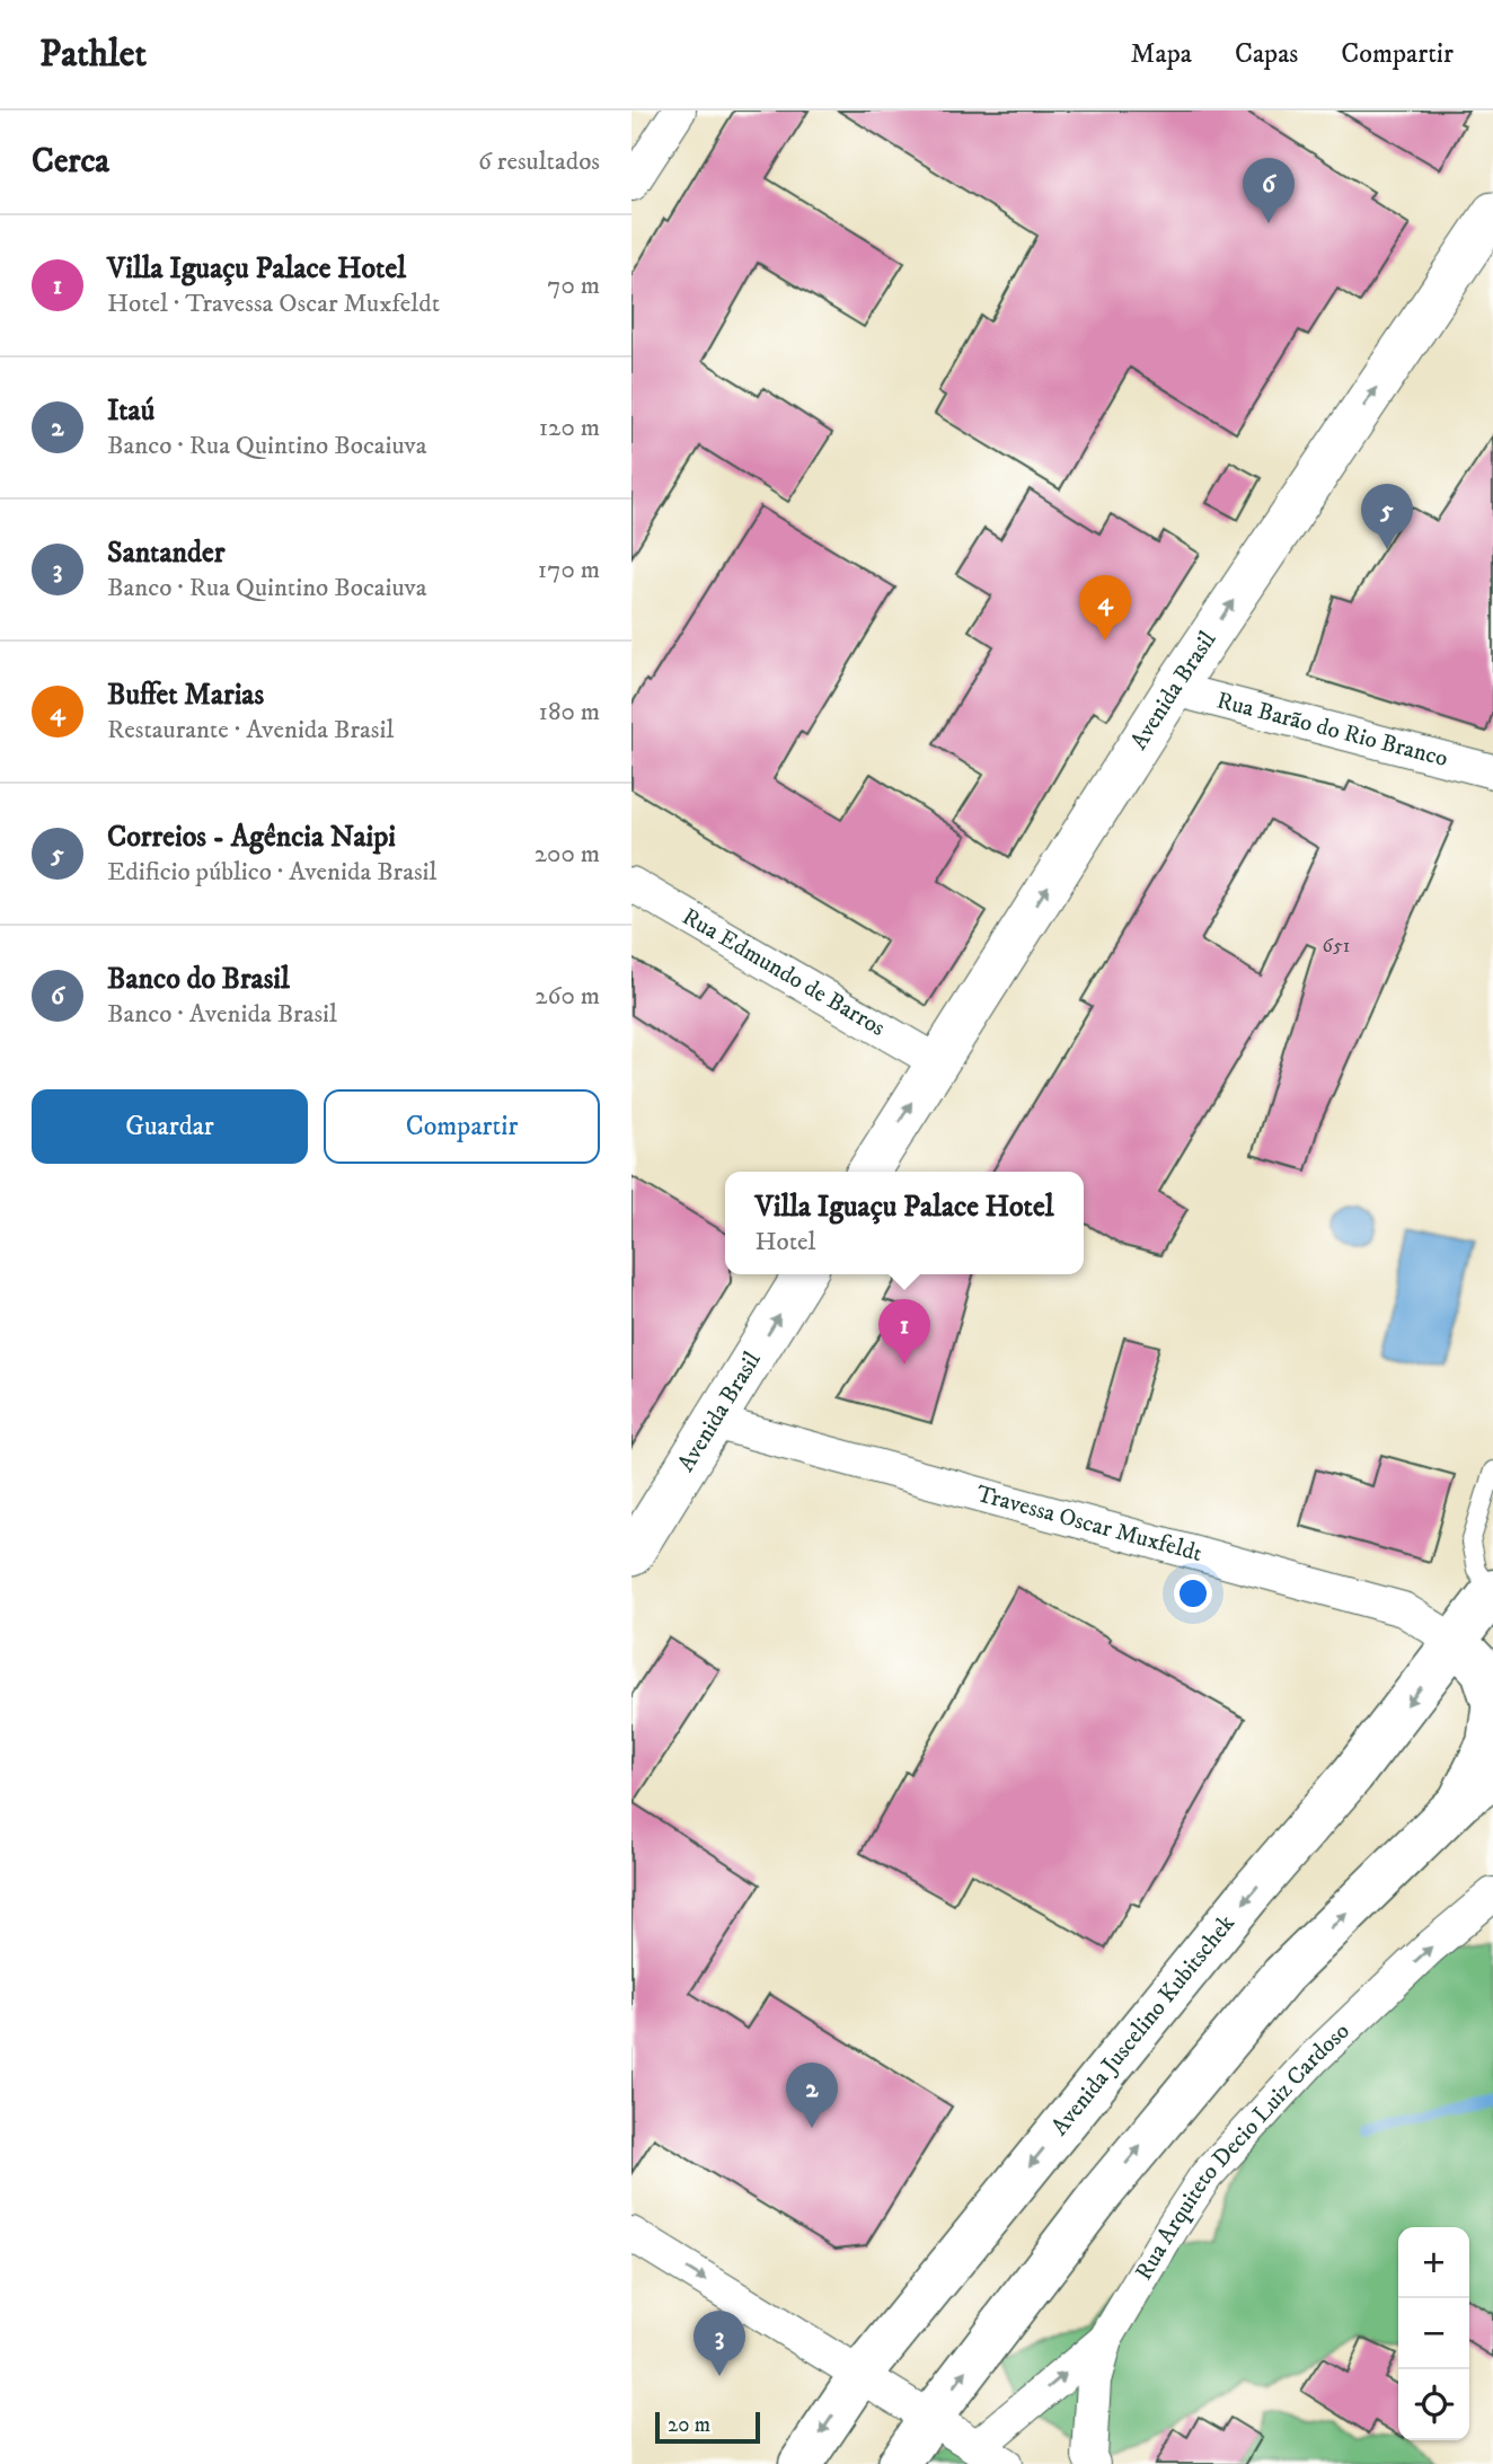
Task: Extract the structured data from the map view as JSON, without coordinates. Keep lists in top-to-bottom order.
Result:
{
  "streets": {
    "main road": ["Avenida Juscelino Kubitschek"],
    "street": [
      "Avenida Brasil",
      "Rua Barão do Rio Branco",
      "Rua Edmundo de Barros",
      "Travessa Oscar Muxfeldt",
      "Rua Arquiteto Decio Luiz Cardoso"
    ]
  },
  "crossings": [
    ["Avenida Brasil", "Rua Barão do Rio Branco"],
    ["Avenida Brasil", "Rua Edmundo de Barros"],
    ["Avenida Brasil", "Travessa Oscar Muxfeldt"],
    ["Travessa Oscar Muxfeldt", "Avenida Juscelino Kubitschek"]
  ],
  "one_way": ["Avenida Brasil", "Rua Arquiteto Decio Luiz Cardoso"],
  "house_numbers": ["651"],
  "scale_bar": "20 m",
  "page": {
    "header": "Pathlet",
    "nav": ["Mapa", "Capas", "Compartir"],
    "heading": ["Cerca", "6 resultados"],
    "pins": [
      "6",
      "5",
      "4",
      "1",
      "2",
      "3"
    ],
    "list": [
      {
        "mark": "1",
        "name": "Villa Iguaçu Palace Hotel",
        "note": "Hotel · Travessa Oscar Muxfeldt",
        "value": "70 m"
      },
      {
        "mark": "2",
        "name": "Itaú",
        "note": "Banco · Rua Quintino Bocaiuva",
        "value": "120 m"
      },
      {
        "mark": "3",
        "name": "Santander",
        "note": "Banco · Rua Quintino Bocaiuva",
        "value": "170 m"
      },
      {
        "mark": "4",
        "name": "Buffet Marias",
        "note": "Restaurante · Avenida Brasil",
        "value": "180 m"
      },
      {
        "mark": "5",
        "name": "Correios - Agência Naipi",
        "note": "Edificio público · Avenida Brasil",
        "value": "200 m"
      },
      {
        "mark": "6",
        "name": "Banco do Brasil",
        "note": "Banco · Avenida Brasil",
        "value": "260 m"
      }
    ],
    "buttons": ["Guardar", "Compartir"],
    "popup": ["Villa Iguaçu Palace Hotel", "Hotel"],
    "map_buttons": ["+", "−"],
    "scale": "20 m"
  }
}
